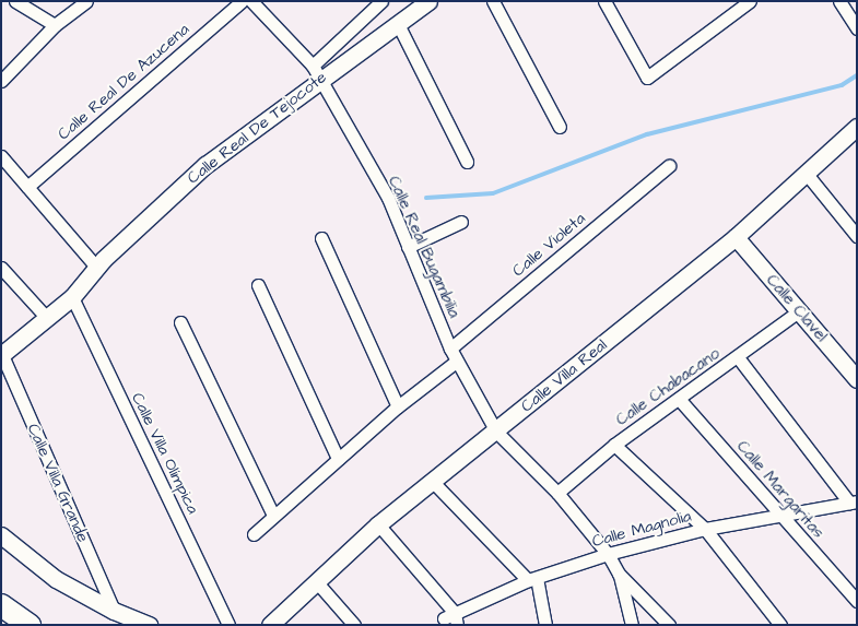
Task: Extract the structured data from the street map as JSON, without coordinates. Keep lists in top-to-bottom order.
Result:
{
  "streets": {
    "street": [
      "Calle Real De Azucena",
      "Calle Real De Tejocote",
      "Calle Violeta",
      "Calle Real Bugambilia",
      "Calle Clavel",
      "Calle Villa Real",
      "Calle Chabacano",
      "Calle Villa Olímpica",
      "Calle Villa Grande",
      "Calle Margaritas",
      "Calle Magnolia"
    ]
  },
  "crossings": [
    ["Calle Real De Tejocote", "Calle Real Bugambilia"],
    ["Calle Real De Tejocote", "Calle Villa Olímpica"],
    ["Calle Real De Tejocote", "Calle Villa Grande"],
    ["Calle Violeta", "Calle Real Bugambilia"],
    ["Calle Real Bugambilia", "Calle Villa Real"],
    ["Calle Real Bugambilia", "Calle Chabacano"],
    ["Calle Real Bugambilia", "Calle Magnolia"],
    ["Calle Clavel", "Calle Villa Real"],
    ["Calle Clavel", "Calle Chabacano"],
    ["Calle Chabacano", "Calle Margaritas"],
    ["Calle Margaritas", "Calle Magnolia"]
  ]
}
